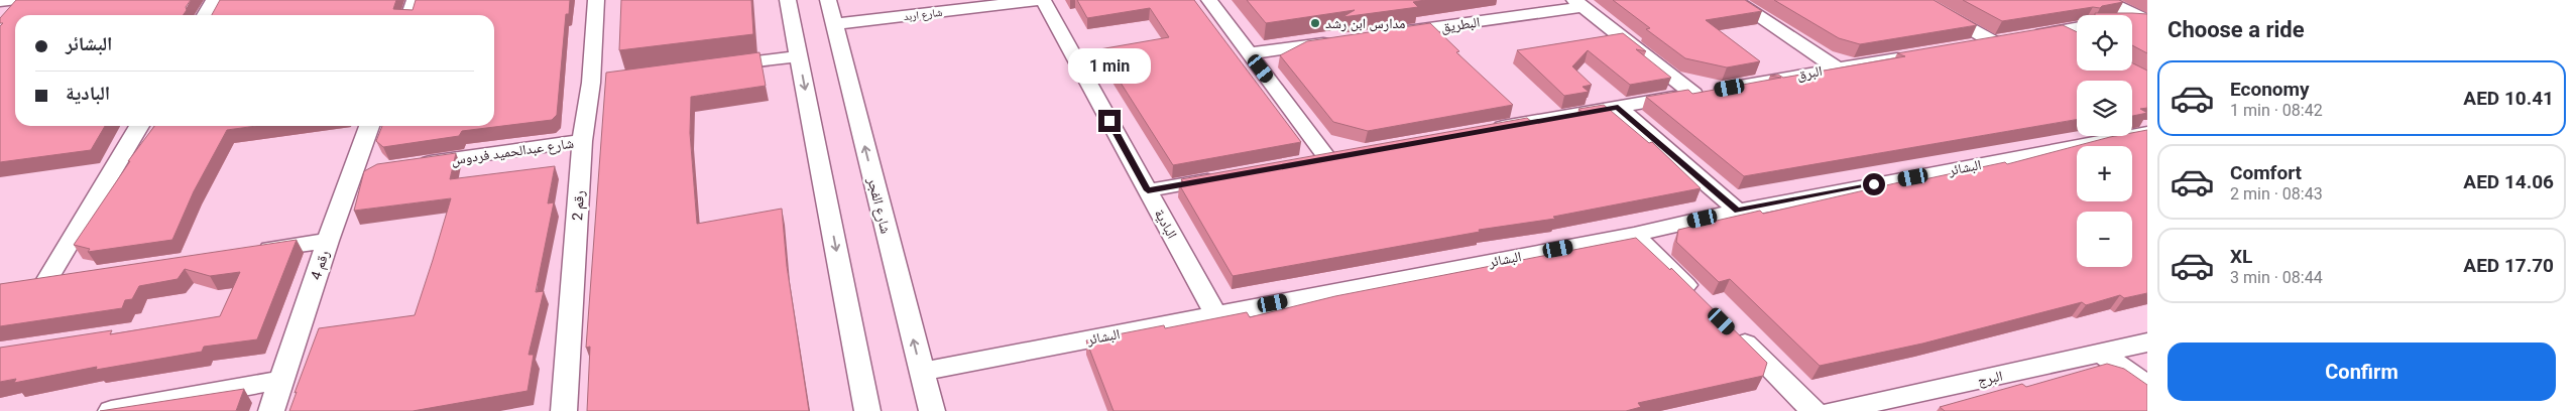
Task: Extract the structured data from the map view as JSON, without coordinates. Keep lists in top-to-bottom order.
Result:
{
  "streets": {
    "street": [
      "شارع اربد",
      "البطريق",
      "البرق",
      "شارع عبدالحميد فردوس",
      "البشائر",
      "رقم 2",
      "شارع الفجر",
      "البادية",
      "رقم 4",
      "البرج"
    ]
  },
  "crossings": [
    ["شارع اربد", "شارع الفجر"],
    ["شارع اربد", "البادية"],
    ["شارع عبدالحميد فردوس", "رقم 2"],
    ["البشائر", "شارع الفجر"],
    ["البشائر", "البادية"]
  ],
  "places": ["مدارس ابن رشد"],
  "page": {
    "heading": "Choose a ride",
    "map_buttons": ["+", "−"],
    "banner": ["البشائر", "البادية"],
    "bubble": "1 min",
    "list": [
      {
        "name": "Economy",
        "note": "1 min · 08:42",
        "value": "AED 10.41"
      },
      {
        "name": "Comfort",
        "note": "2 min · 08:43",
        "value": "AED 14.06"
      },
      {
        "name": "XL",
        "note": "3 min · 08:44",
        "value": "AED 17.70"
      }
    ],
    "buttons": "Confirm"
  }
}
